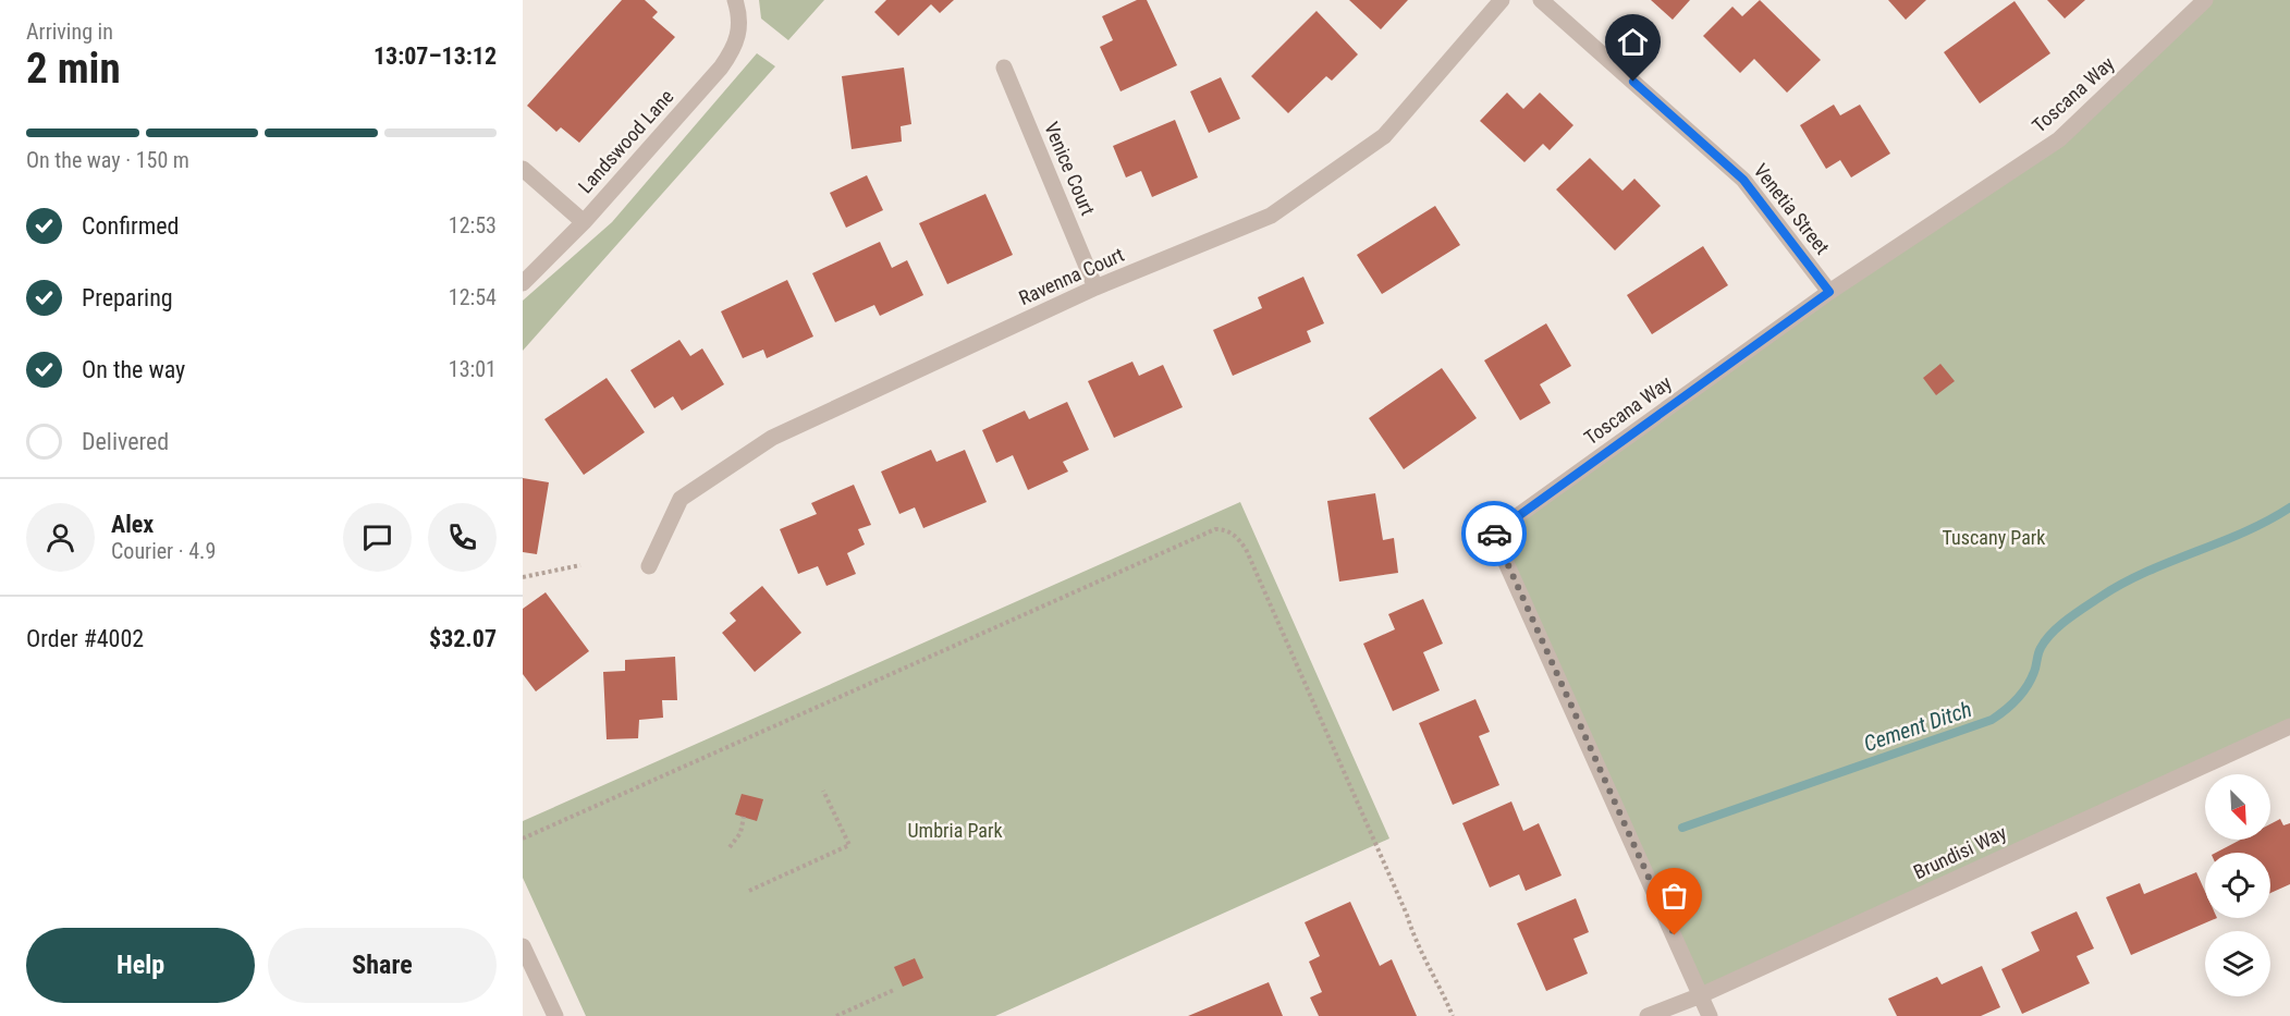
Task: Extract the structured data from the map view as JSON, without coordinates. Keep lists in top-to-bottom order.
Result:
{
  "streets": {
    "street": [
      "Toscana Way",
      "Landswood Lane",
      "Venice Court",
      "Venetia Street",
      "Ravenna Court",
      "Brundisi Way"
    ]
  },
  "crossings": [
    ["Toscana Way", "Venetia Street"],
    ["Toscana Way", "Brundisi Way"],
    ["Venice Court", "Ravenna Court"]
  ],
  "water": ["Cement Ditch"],
  "parks": ["Tuscany Park", "Umbria Park"],
  "north": "bottom right",
  "page": {
    "heading": ["2 min", "Arriving in", "13:07–13:12"],
    "panel": [
      "Alex",
      "Courier · 4.9",
      "Order #4002",
      "$32.07"
    ],
    "bar": "On the way · 150 m",
    "list": [
      ["Confirmed", "12:53"],
      ["Preparing", "12:54"],
      ["On the way", "13:01"],
      "Delivered"
    ],
    "buttons": ["Help", "Share"]
  }
}
